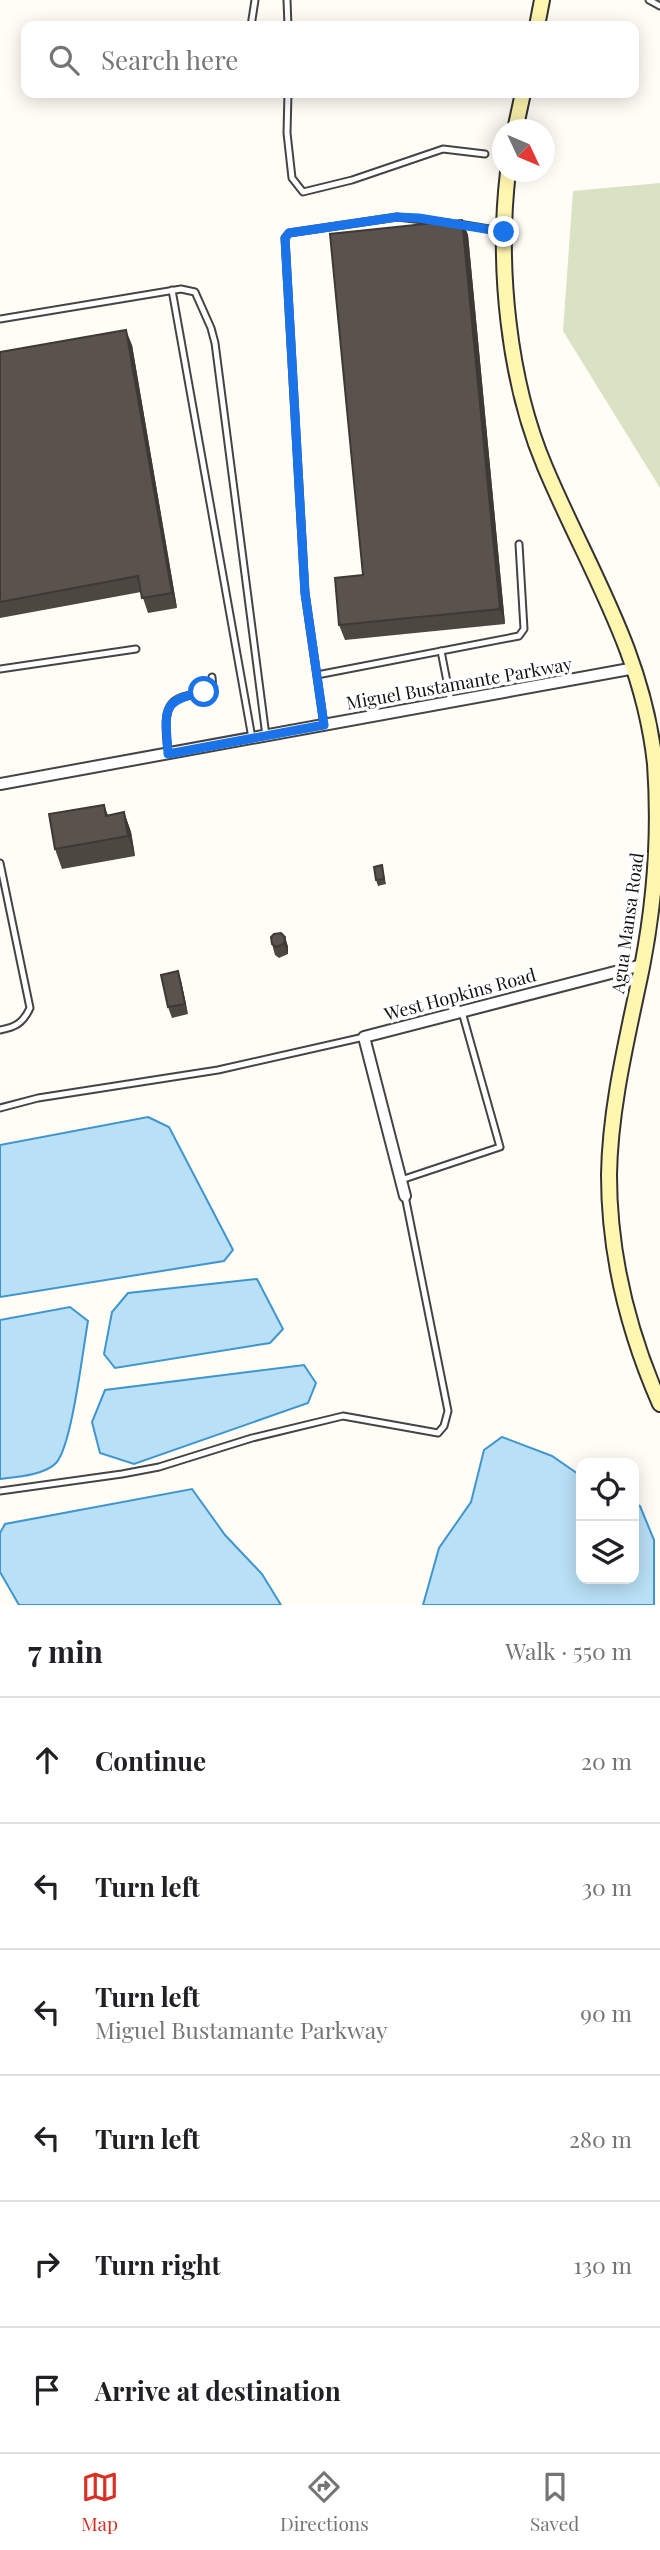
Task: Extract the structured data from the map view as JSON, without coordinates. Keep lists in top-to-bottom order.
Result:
{
  "streets": {
    "main road": ["Agua Mansa Road"],
    "street": ["Miguel Bustamante Parkway", "West Hopkins Road"]
  },
  "crossings": [
    ["Miguel Bustamante Parkway", "Agua Mansa Road"],
    ["Agua Mansa Road", "West Hopkins Road"]
  ],
  "north": "bottom right",
  "page": {
    "search": "Search here",
    "heading": ["7 min", "Walk · 550 m"],
    "list": [
      ["Continue", "20 m"],
      ["Turn left", "30 m"],
      ["Turn left", "Miguel Bustamante Parkway", "90 m"],
      ["Turn left", "280 m"],
      ["Turn right", "130 m"],
      "Arrive at destination"
    ],
    "nav": ["Map", "Directions", "Saved"]
  }
}
